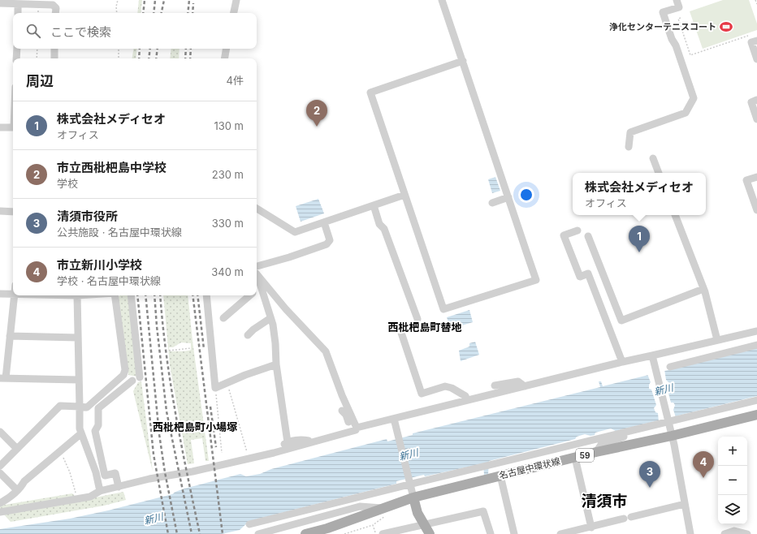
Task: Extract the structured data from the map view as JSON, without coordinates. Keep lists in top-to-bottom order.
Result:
{
  "streets": {
    "main road": ["59", "名古屋中環状線"]
  },
  "districts": ["西枇杷島町替地", "西枇杷島町小場塚", "清須市"],
  "water": ["新川"],
  "places": {
    "sports": ["浄化センターテニスコート"]
  },
  "page": {
    "search": "ここで検索",
    "heading": ["周辺", "4件"],
    "pins": [
      "2",
      "1",
      "4",
      "3"
    ],
    "list": [
      {
        "mark": "1",
        "name": "株式会社メディセオ",
        "note": "オフィス",
        "value": "130 m"
      },
      {
        "mark": "2",
        "name": "市立西枇杷島中学校",
        "note": "学校",
        "value": "230 m"
      },
      {
        "mark": "3",
        "name": "清須市役所",
        "note": "公共施設 · 名古屋中環状線",
        "value": "330 m"
      },
      {
        "mark": "4",
        "name": "市立新川小学校",
        "note": "学校 · 名古屋中環状線",
        "value": "340 m"
      }
    ],
    "popup": ["株式会社メディセオ", "オフィス"],
    "map_buttons": ["+", "−"]
  }
}
